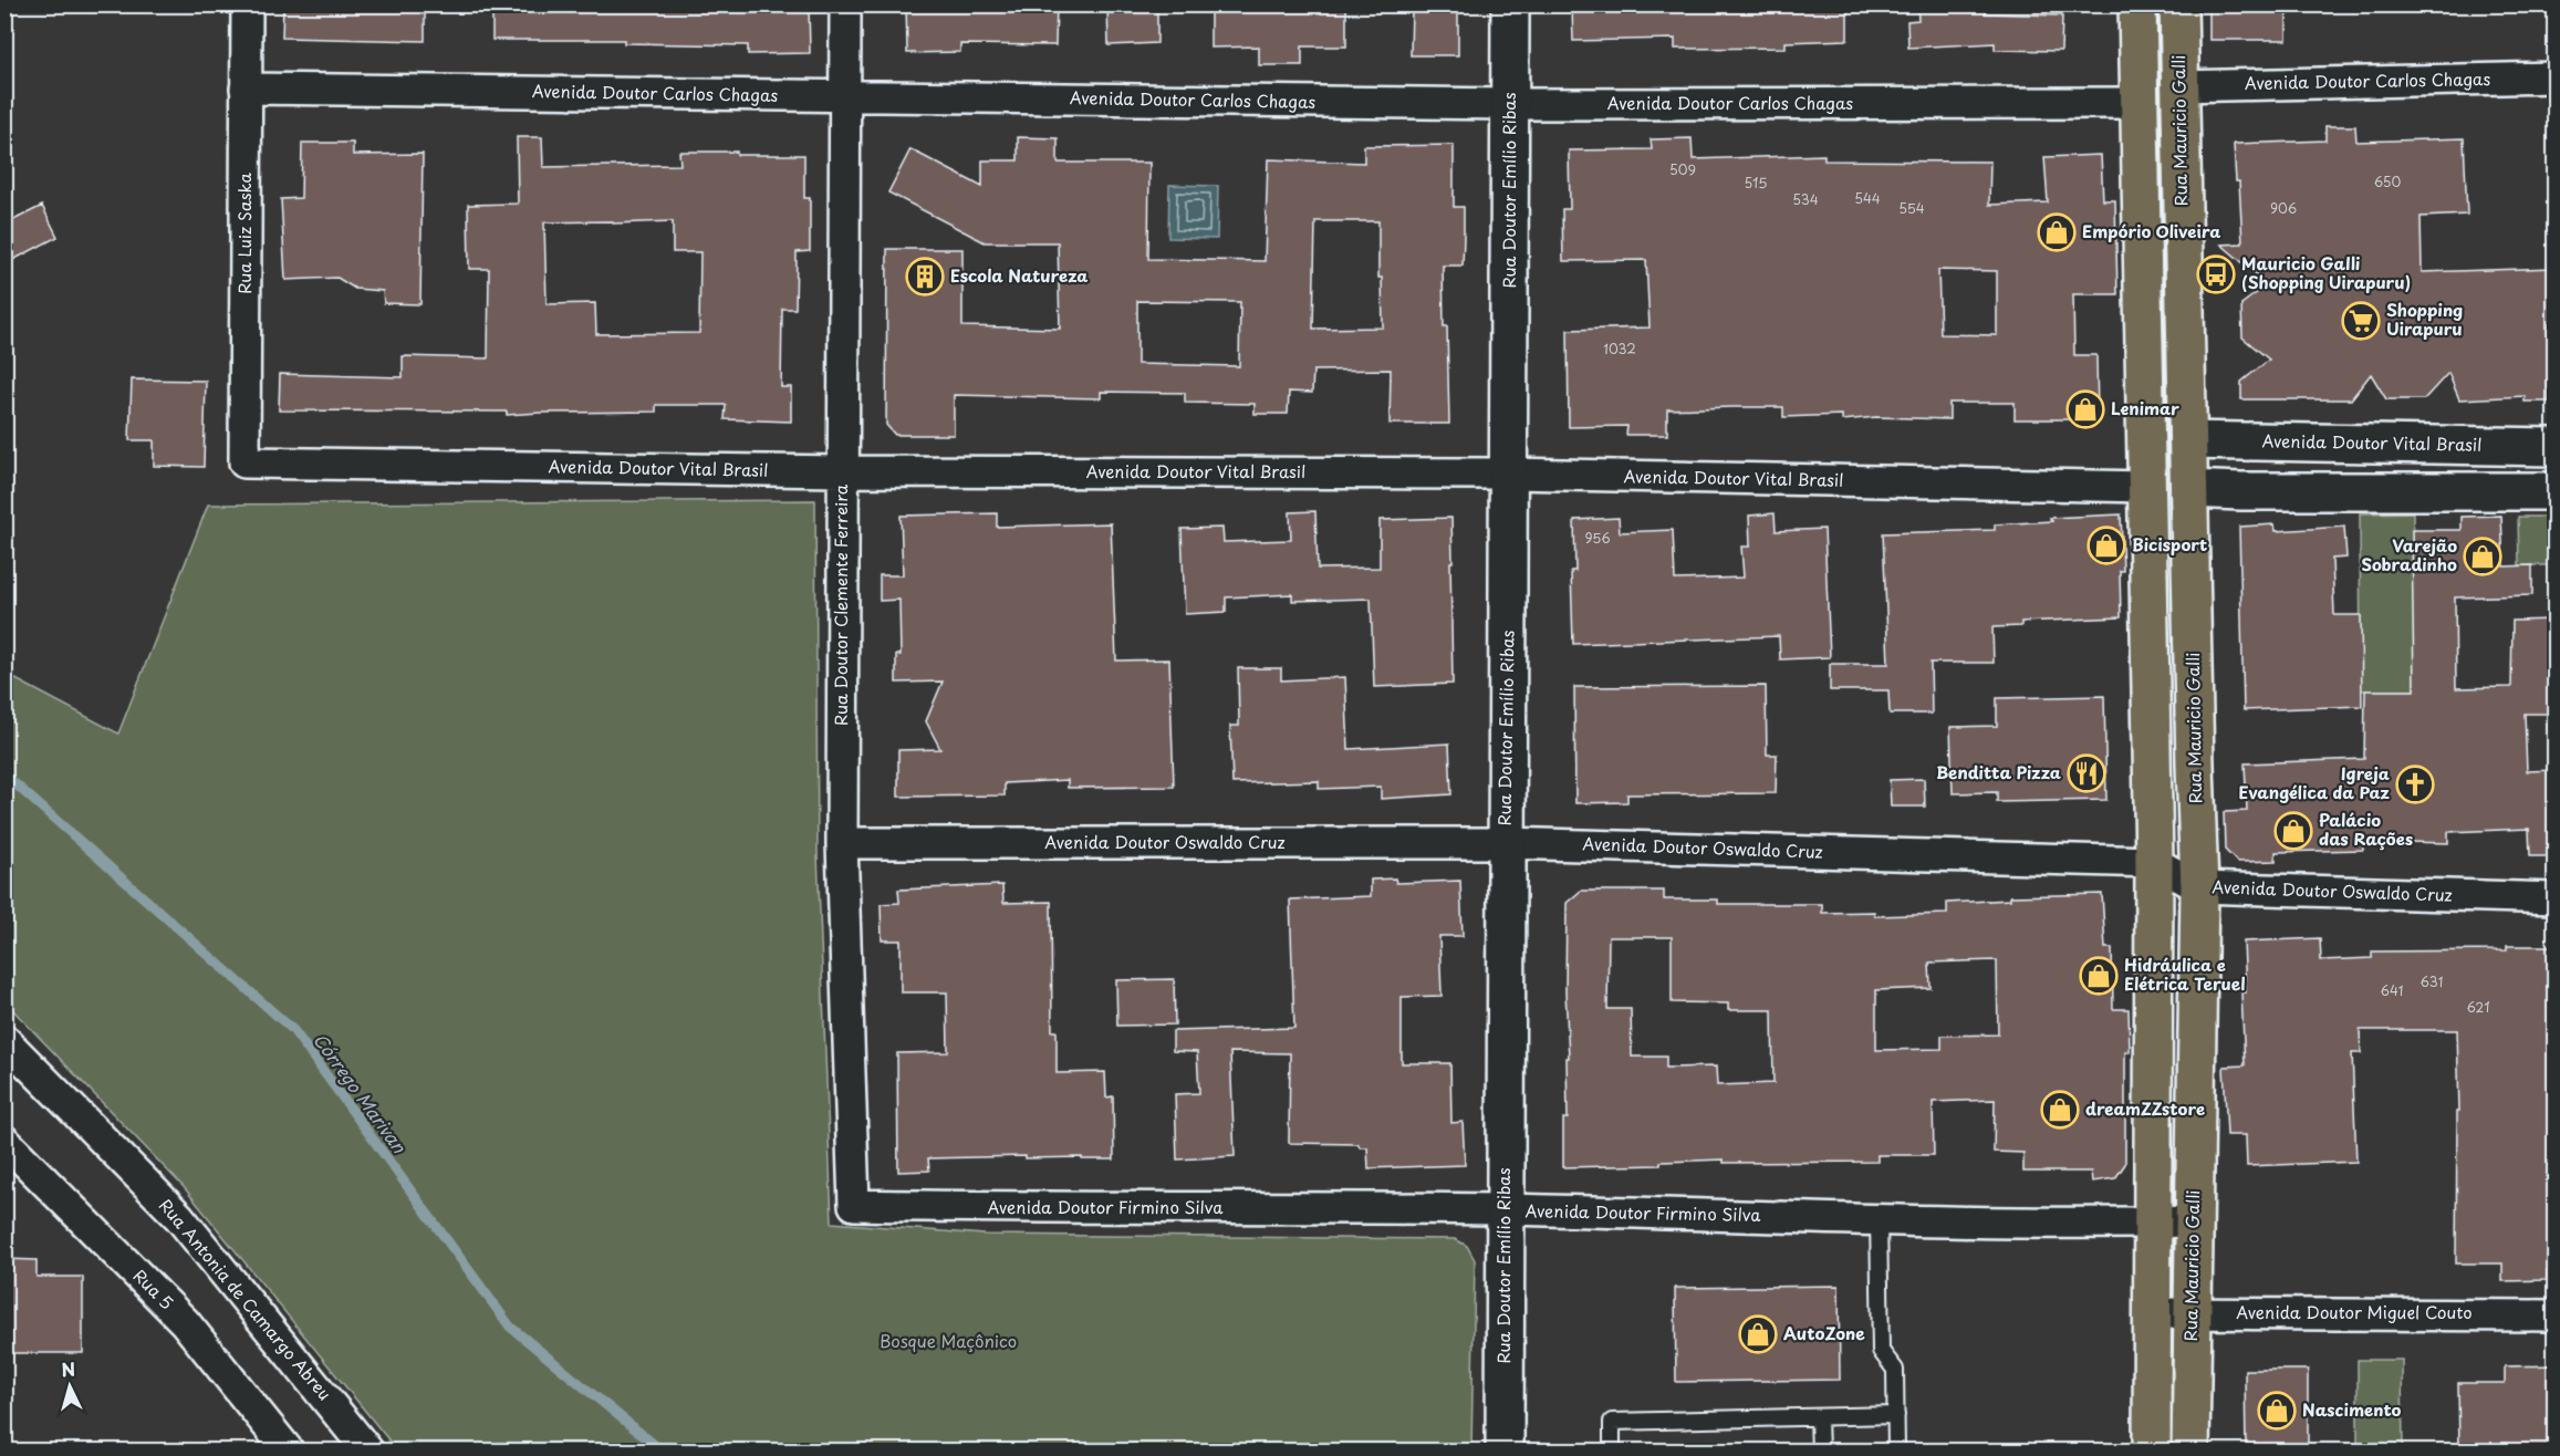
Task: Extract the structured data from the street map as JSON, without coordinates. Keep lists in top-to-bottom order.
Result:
{
  "streets": {
    "main road": ["Rua Mauricio Galli"],
    "street": [
      "Avenida Doutor Carlos Chagas",
      "Rua Doutor Emílio Ribas",
      "Rua Luiz Saska",
      "Avenida Doutor Vital Brasil",
      "Rua Doutor Clemente Ferreira",
      "Avenida Doutor Oswaldo Cruz",
      "Avenida Doutor Firmino Silva",
      "Rua 5",
      "Rua Antonia de Camargo Abreu",
      "Avenida Doutor Miguel Couto"
    ]
  },
  "crossings": [
    ["Avenida Doutor Carlos Chagas", "Rua Mauricio Galli"],
    ["Avenida Doutor Carlos Chagas", "Rua Doutor Emílio Ribas"],
    ["Avenida Doutor Carlos Chagas", "Rua Luiz Saska"],
    ["Avenida Doutor Carlos Chagas", "Rua Doutor Clemente Ferreira"],
    ["Rua Mauricio Galli", "Avenida Doutor Vital Brasil"],
    ["Rua Mauricio Galli", "Avenida Doutor Oswaldo Cruz"],
    ["Rua Mauricio Galli", "Avenida Doutor Firmino Silva"],
    ["Rua Mauricio Galli", "Avenida Doutor Miguel Couto"],
    ["Rua Doutor Emílio Ribas", "Avenida Doutor Vital Brasil"],
    ["Rua Doutor Emílio Ribas", "Avenida Doutor Oswaldo Cruz"],
    ["Rua Doutor Emílio Ribas", "Avenida Doutor Firmino Silva"],
    ["Rua Luiz Saska", "Avenida Doutor Vital Brasil"],
    ["Avenida Doutor Vital Brasil", "Rua Doutor Clemente Ferreira"],
    ["Rua Doutor Clemente Ferreira", "Avenida Doutor Oswaldo Cruz"],
    ["Rua Doutor Clemente Ferreira", "Avenida Doutor Firmino Silva"]
  ],
  "water": ["Córrego Marivan"],
  "parks": ["Bosque Maçônico"],
  "places": {
    "shop": [
      "Empório Oliveira",
      "Lenimar",
      "Bicisport",
      "Varejão Sobradinho",
      "Palácio das Rações",
      "Hidráulica e Elétrica Teruel",
      "dreamZZstore",
      "AutoZone",
      "Nascimento"
    ],
    "bus stop": ["Mauricio Galli (Shopping Uirapuru)"],
    "building": ["Escola Natureza"],
    "supermarket": ["Shopping Uirapuru"],
    "restaurant": ["Benditta Pizza"],
    "church": ["Igreja Evangélica da Paz"]
  },
  "house_numbers": [
    "509",
    "650",
    "515",
    "544",
    "534",
    "554",
    "906",
    "1032",
    "956",
    "631",
    "641",
    "621"
  ],
  "north": "top"
}
